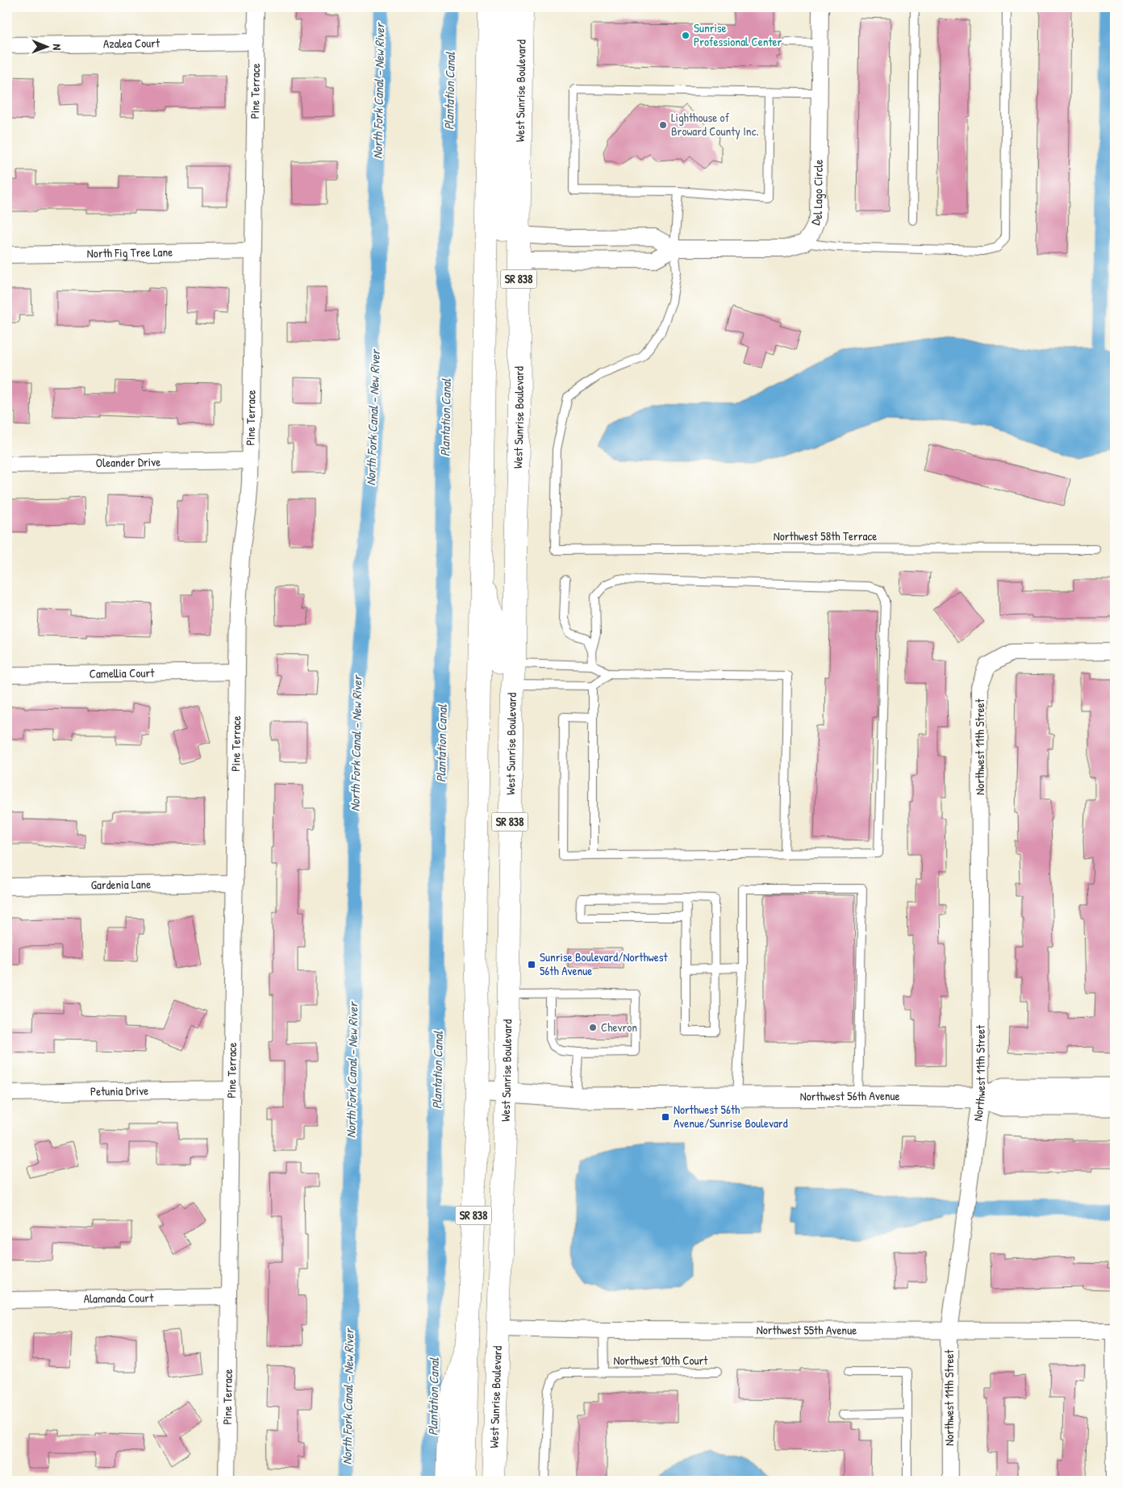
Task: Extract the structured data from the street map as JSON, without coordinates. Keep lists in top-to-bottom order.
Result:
{
  "streets": {
    "highway": ["West Sunrise Boulevard", "SR 838"],
    "street": [
      "Azalea Court",
      "Pine Terrace",
      "Del Lago Circle",
      "North Fig Tree Lane",
      "Oleander Drive",
      "Camellia Court",
      "Northwest 11th Street",
      "Gardenia Lane",
      "Petunia Drive",
      "Northwest 56th Avenue",
      "Alamanda Court",
      "Northwest 55th Avenue"
    ],
    "lane": ["Northwest 58th Terrace", "Northwest 10th Court"]
  },
  "crossings": [
    ["Azalea Court", "Pine Terrace"],
    ["Pine Terrace", "North Fig Tree Lane"],
    ["Pine Terrace", "Oleander Drive"],
    ["Pine Terrace", "Camellia Court"],
    ["Pine Terrace", "Gardenia Lane"],
    ["Pine Terrace", "Petunia Drive"],
    ["Pine Terrace", "Alamanda Court"],
    ["West Sunrise Boulevard", "Northwest 56th Avenue"],
    ["West Sunrise Boulevard", "Northwest 55th Avenue"],
    ["SR 838", "Northwest 56th Avenue"],
    ["Northwest 11th Street", "Northwest 56th Avenue"],
    ["Northwest 11th Street", "Northwest 55th Avenue"],
    ["Northwest 55th Avenue", "Northwest 10th Court"]
  ],
  "water": ["North Fork Canal - New River", "Plantation Canal"],
  "places": {
    "other": ["Sunrise Professional Center", "Lighthouse of Broward County Inc.", "Chevron"],
    "transit": ["Sunrise Boulevard/Northwest 56th Avenue", "Northwest 56th Avenue/Sunrise Boulevard"]
  },
  "north": "right"
}
